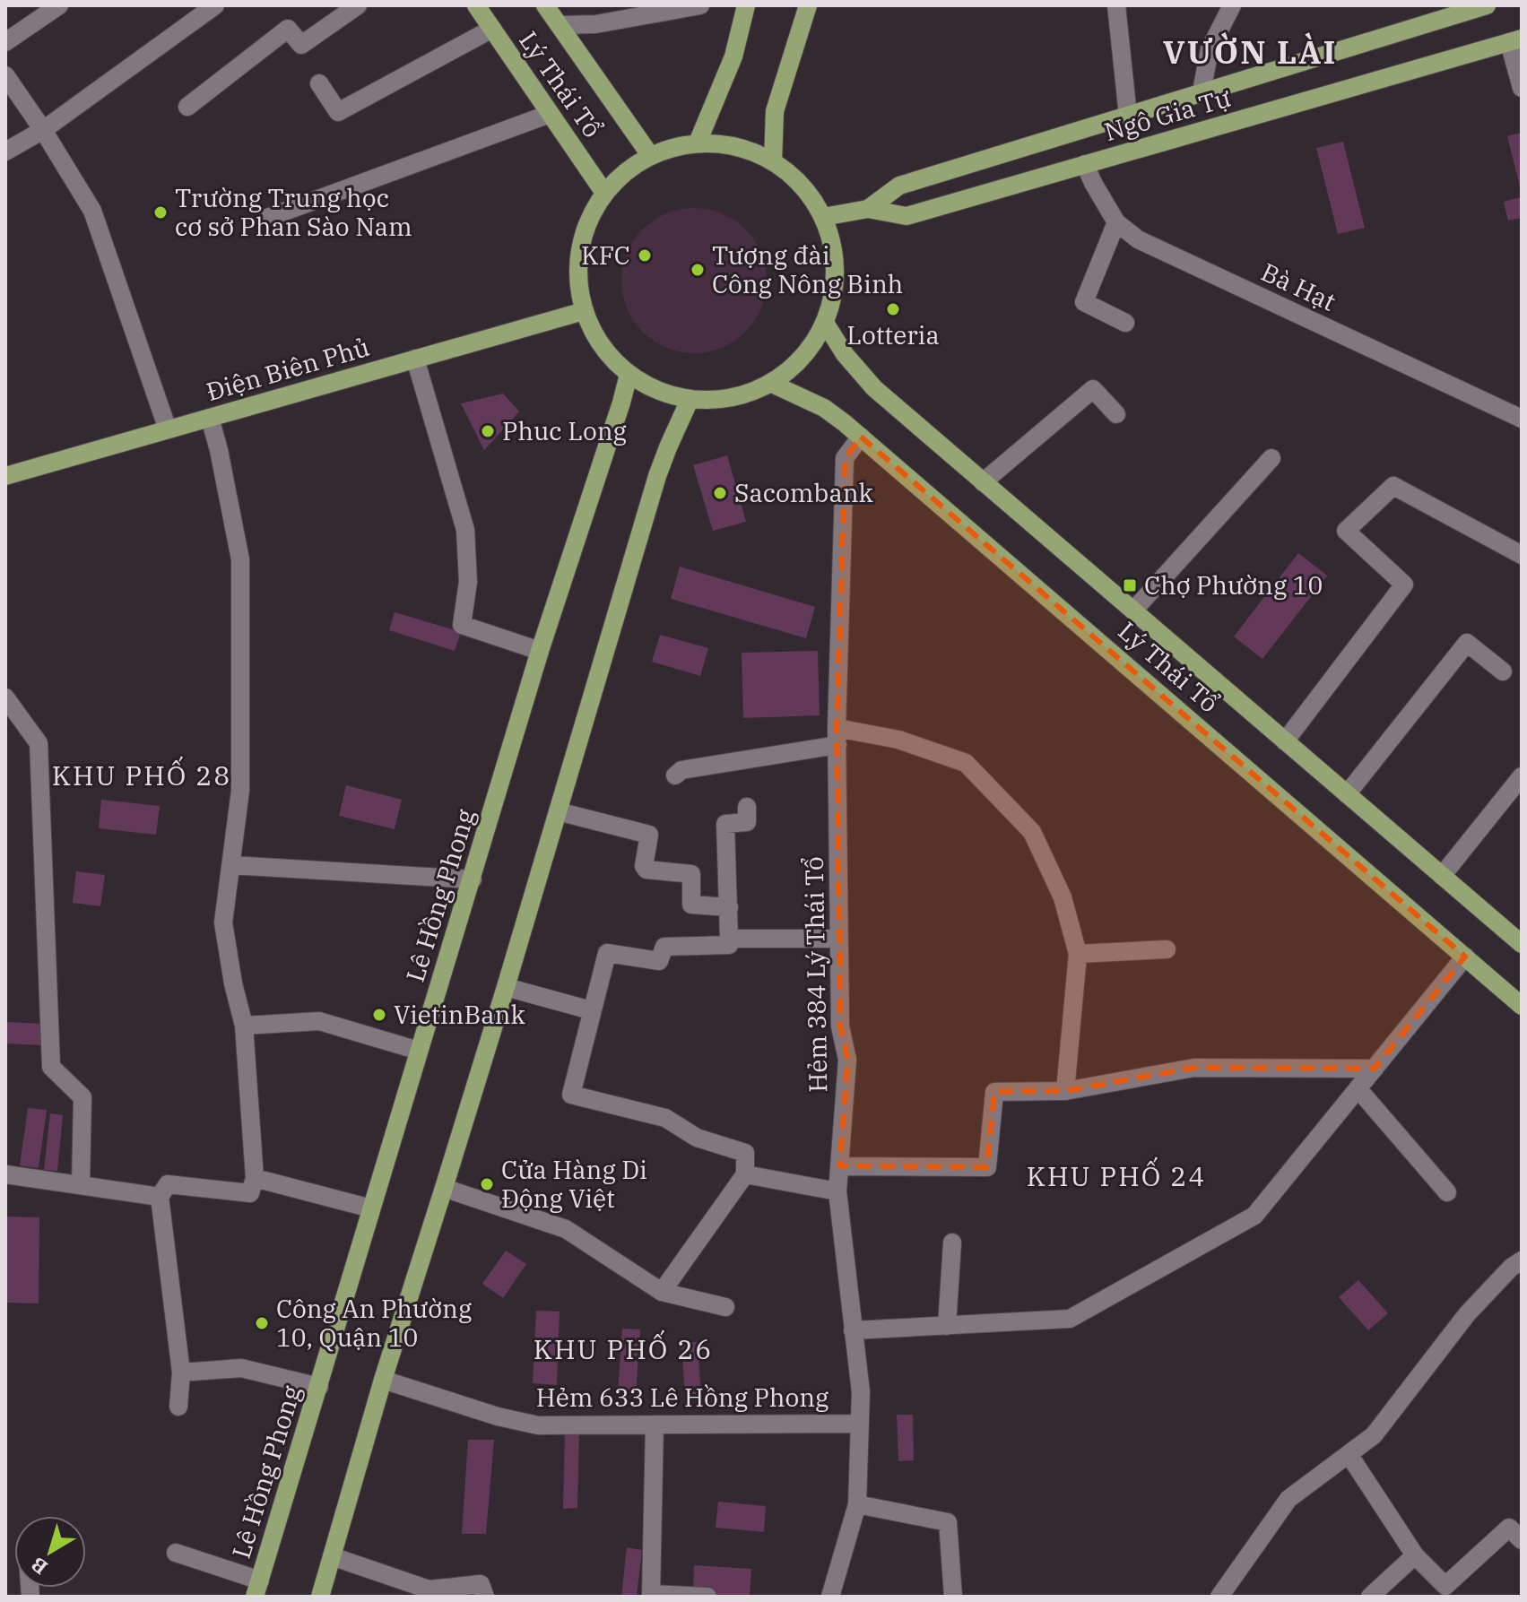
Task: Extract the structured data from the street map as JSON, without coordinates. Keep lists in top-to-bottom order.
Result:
{
  "streets": {
    "main road": [
      "Lý Thái Tổ",
      "Ngô Gia Tự",
      "Điện Biên Phủ",
      "Lê Hồng Phong"
    ],
    "street": ["Bà Hạt", "Hẻm 384 Lý Thái Tổ", "Hẻm 633 Lê Hồng Phong"]
  },
  "crossings": [
    ["Lý Thái Tổ", "Hẻm 384 Lý Thái Tổ"],
    ["Ngô Gia Tự", "Bà Hạt"],
    ["Hẻm 384 Lý Thái Tổ", "Hẻm 633 Lê Hồng Phong"]
  ],
  "districts": [
    "VƯỜN LÀI",
    "KHU PHỐ 28",
    "KHU PHỐ 24",
    "KHU PHỐ 26"
  ],
  "places": {
    "other": [
      "Trường Trung học cơ sở Phan Sào Nam",
      "KFC",
      "Tượng đài Công Nông Binh",
      "Lotteria",
      "Phuc Long",
      "Sacombank",
      "VietinBank",
      "Cửa Hàng Di Động Việt",
      "Công An Phường 10, Quận 10"
    ],
    "transit": ["Chợ Phường 10"]
  },
  "north": "bottom left"
}
